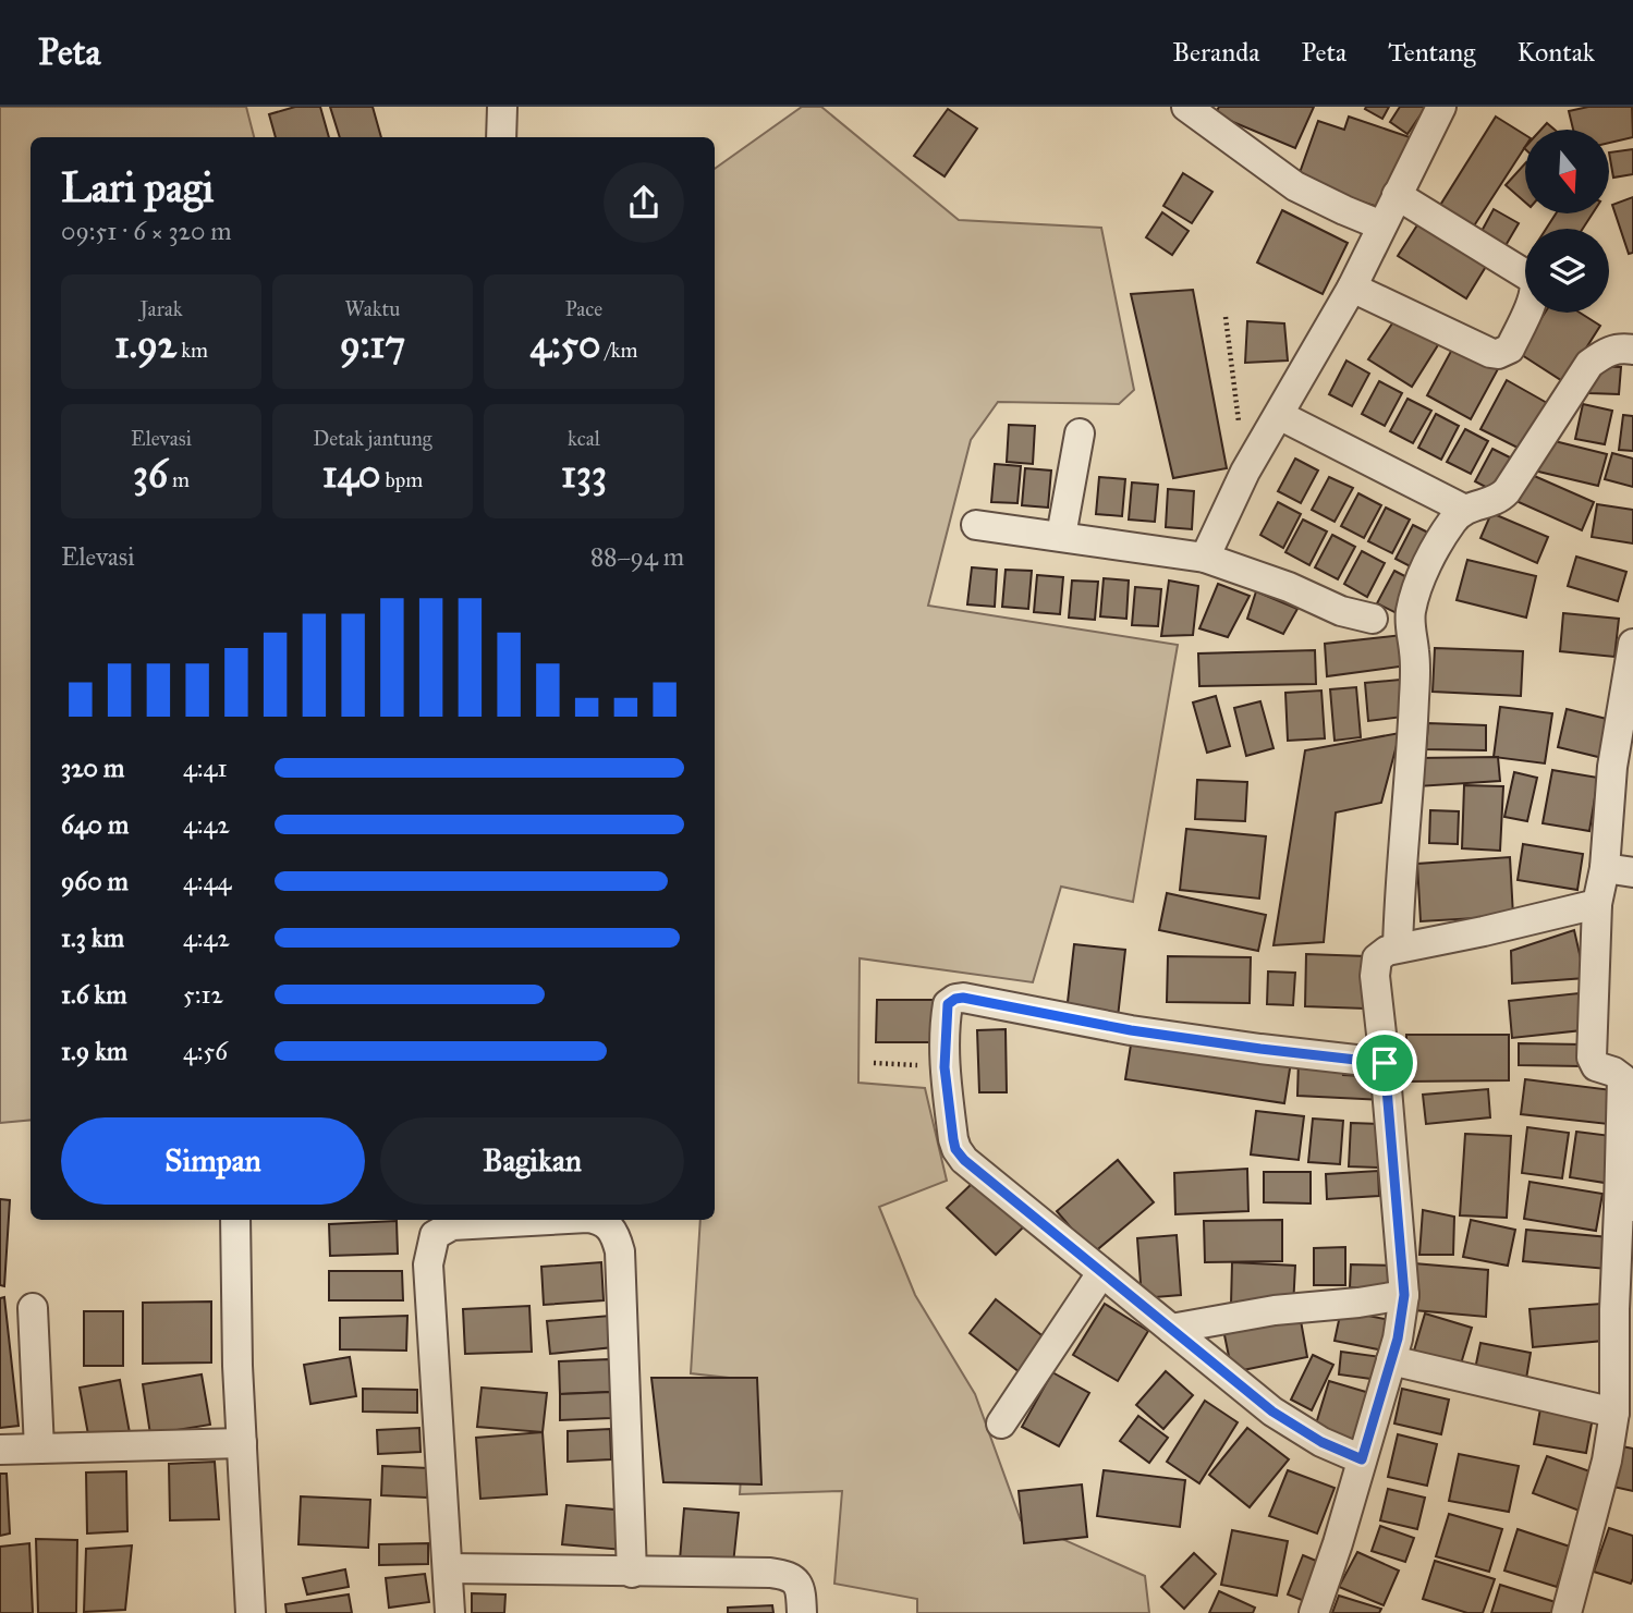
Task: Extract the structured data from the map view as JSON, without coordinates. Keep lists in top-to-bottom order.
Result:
{
  "north": "bottom",
  "page": {
    "header": "Peta",
    "nav": [
      "Beranda",
      "Peta",
      "Tentang",
      "Kontak"
    ],
    "heading": ["Lari pagi", "09:51 · 6 × 320 m"],
    "stats": [
      ["Jarak", "1.92 km"],
      ["Waktu", "9:17"],
      ["Pace", "4:50 /km"],
      ["Elevasi", "36 m"],
      ["Detak jantung", "140 bpm"],
      ["kcal", "133"]
    ],
    "chart": ["Elevasi", "88–94 m"],
    "list": [
      {
        "name": "320 m",
        "note": "4:41"
      },
      {
        "name": "640 m",
        "note": "4:42"
      },
      {
        "name": "960 m",
        "note": "4:44"
      },
      {
        "name": "1.3 km",
        "note": "4:42"
      },
      {
        "name": "1.6 km",
        "note": "5:12"
      },
      {
        "name": "1.9 km",
        "note": "4:56"
      }
    ],
    "buttons": ["Simpan", "Bagikan"]
  }
}
